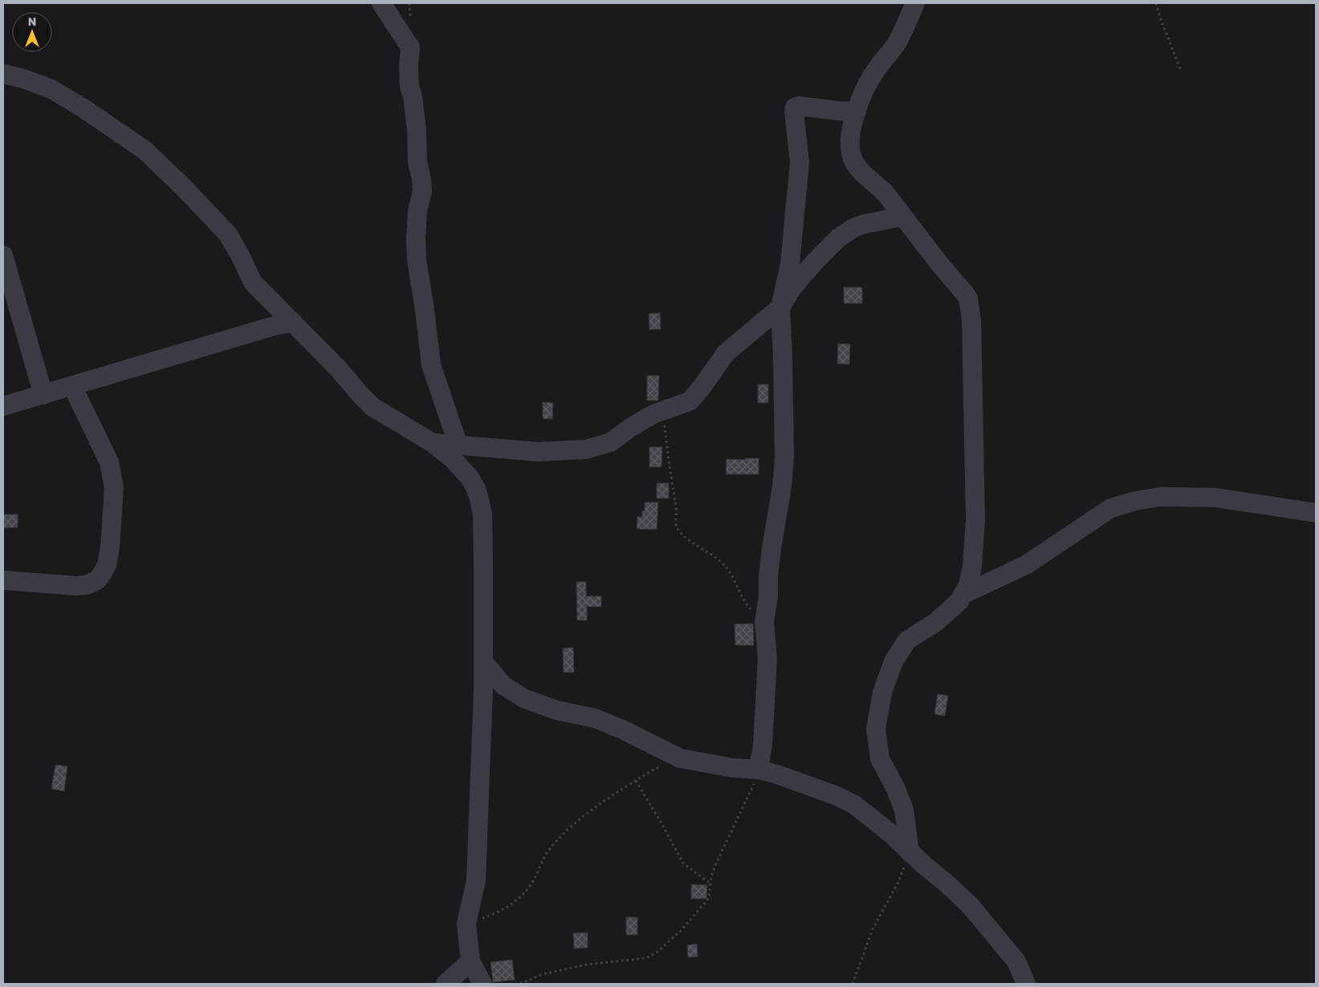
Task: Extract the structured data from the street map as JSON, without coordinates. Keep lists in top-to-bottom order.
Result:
{
  "north": "top"
}
